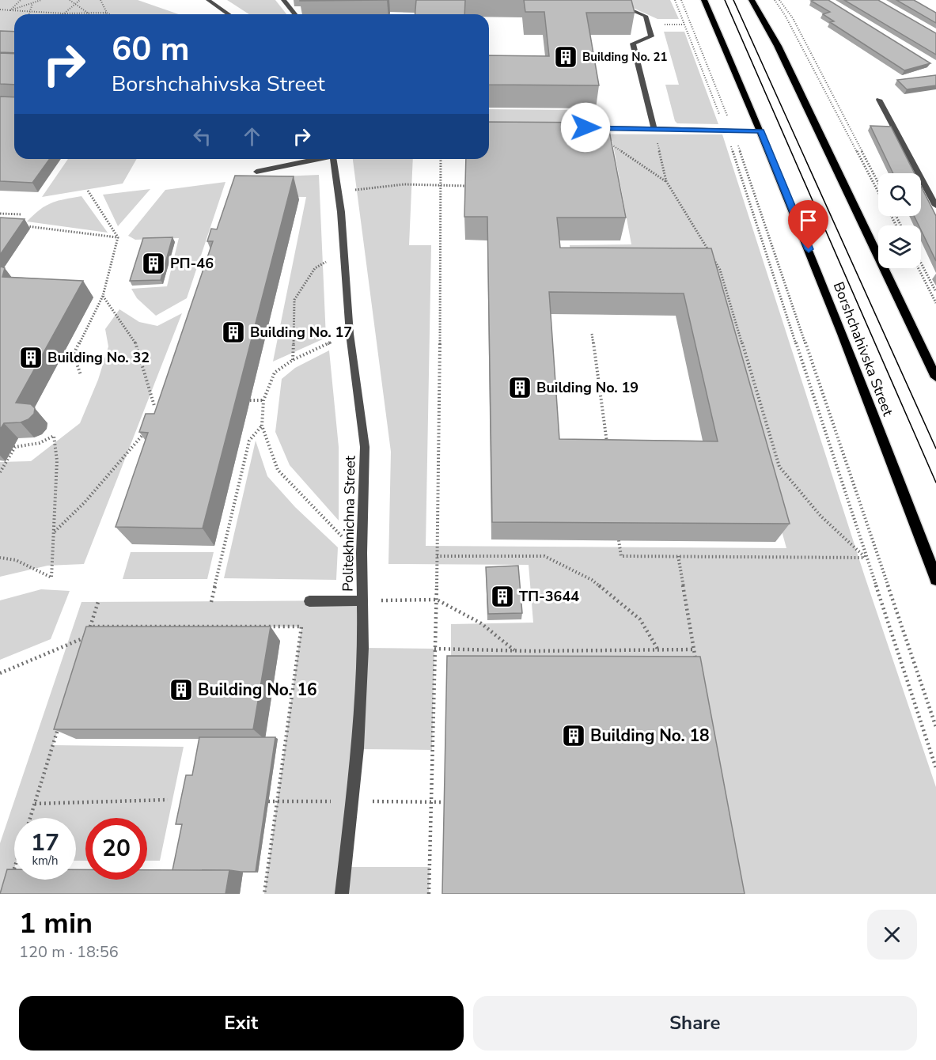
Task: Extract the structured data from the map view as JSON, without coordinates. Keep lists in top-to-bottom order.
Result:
{
  "streets": {
    "main road": ["Borshchahivska Street"],
    "street": ["Politekhnichna Street"]
  },
  "places": {
    "building": [
      "Building No. 21",
      "РП-46",
      "Building No. 17",
      "Building No. 32",
      "Building No. 19",
      "ТП-3644",
      "Building No. 16",
      "Building No. 18"
    ]
  },
  "page": {
    "turn": ["60 m", "Borshchahivska Street"],
    "speed": "17 km/h",
    "limit": "20",
    "heading": ["1 min", "120 m · 18:56"],
    "buttons": ["Exit", "Share"]
  }
}
